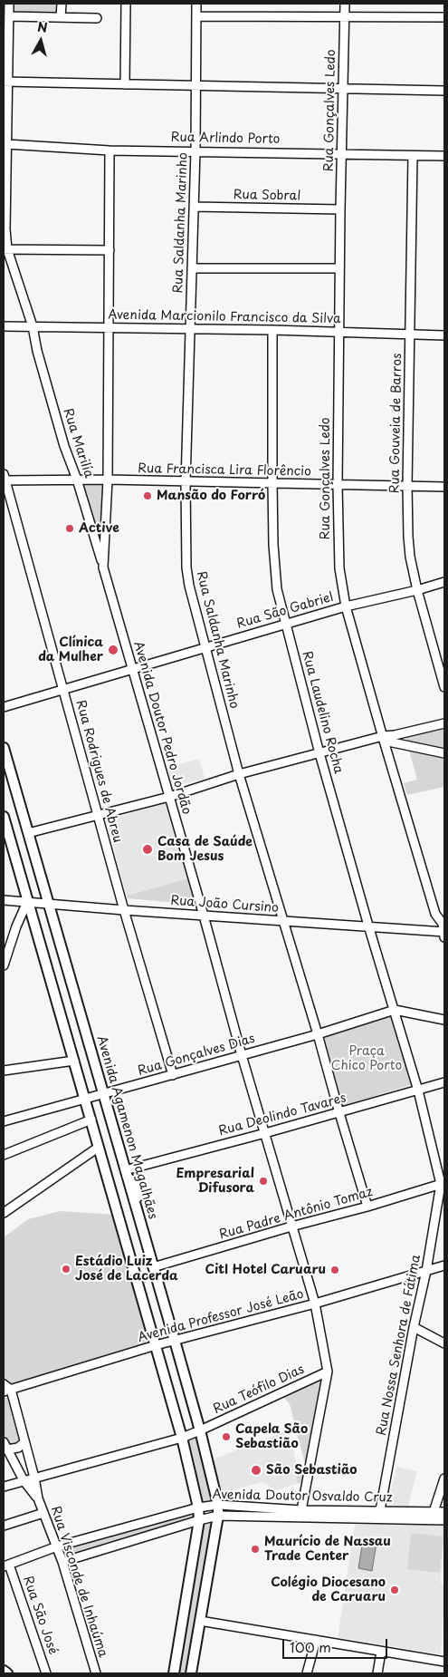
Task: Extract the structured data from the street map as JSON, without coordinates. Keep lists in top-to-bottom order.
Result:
{
  "streets": {
    "main road": ["Avenida Agamenon Magalhães"],
    "street": [
      "Rua Gonçalves Ledo",
      "Rua Arlindo Porto",
      "Rua Sobral",
      "Rua Saldanha Marinho",
      "Avenida Marcionilo Francisco da Silva",
      "Rua Gouveia de Barros",
      "Rua Marilía",
      "Rua Francisca Lira Florêncio",
      "Rua São Gabriel",
      "Rua Laudelino Rocha",
      "Avenida Doutor Pedro Jordão",
      "Rua Rodrigues de Abreu",
      "Rua João Cursino",
      "Rua Gonçalves Dias",
      "Rua Deolindo Tavares",
      "Rua Padre Antônio Tomaz",
      "Avenida Professor José Leão",
      "Rua Nossa Senhora de Fátima",
      "Rua Teófilo Dias",
      "Avenida Doutor Osvaldo Cruz",
      "Rua Visconde de Inhaúma",
      "Rua São José"
    ]
  },
  "crossings": [
    ["Rua Gonçalves Ledo", "Rua Arlindo Porto"],
    ["Rua Gonçalves Ledo", "Rua Sobral"],
    ["Rua Gonçalves Ledo", "Avenida Marcionilo Francisco da Silva"],
    ["Rua Gonçalves Ledo", "Rua Francisca Lira Florêncio"],
    ["Rua Gonçalves Ledo", "Rua São Gabriel"],
    ["Rua Gonçalves Ledo", "Rua João Cursino"],
    ["Rua Arlindo Porto", "Rua Saldanha Marinho"],
    ["Rua Arlindo Porto", "Rua Gouveia de Barros"],
    ["Rua Arlindo Porto", "Rua Marilía"],
    ["Rua Arlindo Porto", "Avenida Doutor Pedro Jordão"],
    ["Rua Sobral", "Rua Saldanha Marinho"],
    ["Rua Saldanha Marinho", "Avenida Marcionilo Francisco da Silva"],
    ["Rua Saldanha Marinho", "Rua Francisca Lira Florêncio"],
    ["Rua Saldanha Marinho", "Rua São Gabriel"],
    ["Rua Saldanha Marinho", "Rua João Cursino"],
    ["Rua Saldanha Marinho", "Rua Gonçalves Dias"],
    ["Rua Saldanha Marinho", "Rua Deolindo Tavares"],
    ["Rua Saldanha Marinho", "Rua Padre Antônio Tomaz"],
    ["Avenida Marcionilo Francisco da Silva", "Rua Gouveia de Barros"],
    ["Avenida Marcionilo Francisco da Silva", "Rua Marilía"],
    ["Avenida Marcionilo Francisco da Silva", "Rua Laudelino Rocha"],
    ["Avenida Marcionilo Francisco da Silva", "Avenida Doutor Pedro Jordão"],
    ["Rua Gouveia de Barros", "Rua Francisca Lira Florêncio"],
    ["Rua Gouveia de Barros", "Rua São Gabriel"],
    ["Rua Marilía", "Rua Francisca Lira Florêncio"],
    ["Rua Marilía", "Avenida Doutor Pedro Jordão"],
    ["Rua Francisca Lira Florêncio", "Rua Laudelino Rocha"],
    ["Rua Francisca Lira Florêncio", "Avenida Doutor Pedro Jordão"],
    ["Rua Francisca Lira Florêncio", "Rua Rodrigues de Abreu"],
    ["Rua São Gabriel", "Rua Laudelino Rocha"],
    ["Rua São Gabriel", "Avenida Doutor Pedro Jordão"],
    ["Rua São Gabriel", "Rua Rodrigues de Abreu"],
    ["Rua Laudelino Rocha", "Rua João Cursino"],
    ["Rua Laudelino Rocha", "Rua Gonçalves Dias"],
    ["Rua Laudelino Rocha", "Rua Deolindo Tavares"],
    ["Rua Laudelino Rocha", "Rua Padre Antônio Tomaz"],
    ["Rua Laudelino Rocha", "Rua Nossa Senhora de Fátima"],
    ["Avenida Doutor Pedro Jordão", "Rua João Cursino"],
    ["Avenida Doutor Pedro Jordão", "Rua Gonçalves Dias"],
    ["Avenida Doutor Pedro Jordão", "Rua Deolindo Tavares"],
    ["Avenida Doutor Pedro Jordão", "Rua Padre Antônio Tomaz"],
    ["Avenida Doutor Pedro Jordão", "Avenida Professor José Leão"],
    ["Avenida Doutor Pedro Jordão", "Rua Teófilo Dias"],
    ["Avenida Doutor Pedro Jordão", "Avenida Doutor Osvaldo Cruz"],
    ["Rua Rodrigues de Abreu", "Rua João Cursino"],
    ["Rua Rodrigues de Abreu", "Rua Gonçalves Dias"],
    ["Rua João Cursino", "Avenida Agamenon Magalhães"],
    ["Rua Gonçalves Dias", "Avenida Agamenon Magalhães"],
    ["Rua Deolindo Tavares", "Avenida Agamenon Magalhães"],
    ["Avenida Agamenon Magalhães", "Rua Padre Antônio Tomaz"],
    ["Avenida Agamenon Magalhães", "Avenida Professor José Leão"],
    ["Avenida Agamenon Magalhães", "Rua Teófilo Dias"],
    ["Avenida Agamenon Magalhães", "Avenida Doutor Osvaldo Cruz"],
    ["Rua Padre Antônio Tomaz", "Rua Nossa Senhora de Fátima"],
    ["Avenida Professor José Leão", "Rua Nossa Senhora de Fátima"],
    ["Avenida Professor José Leão", "Rua Visconde de Inhaúma"],
    ["Rua Nossa Senhora de Fátima", "Avenida Doutor Osvaldo Cruz"],
    ["Rua Teófilo Dias", "Rua Visconde de Inhaúma"],
    ["Avenida Doutor Osvaldo Cruz", "Rua Visconde de Inhaúma"],
    ["Avenida Doutor Osvaldo Cruz", "Rua São José"]
  ],
  "parks": ["Praça Chico Porto"],
  "places": [
    "Mansão do Forró",
    "Active",
    "Clínica da Mulher",
    "Casa de Saúde Bom Jesus",
    "Empresarial Difusora",
    "Estádio Luiz José de Lacerda",
    "CitI Hotel Caruaru",
    "Capela São Sebastião",
    "São Sebastião",
    "Maurício de Nassau Trade Center",
    "Colégio Diocesano de Caruaru"
  ],
  "scale_bar": "100 m",
  "north": "top"
}
